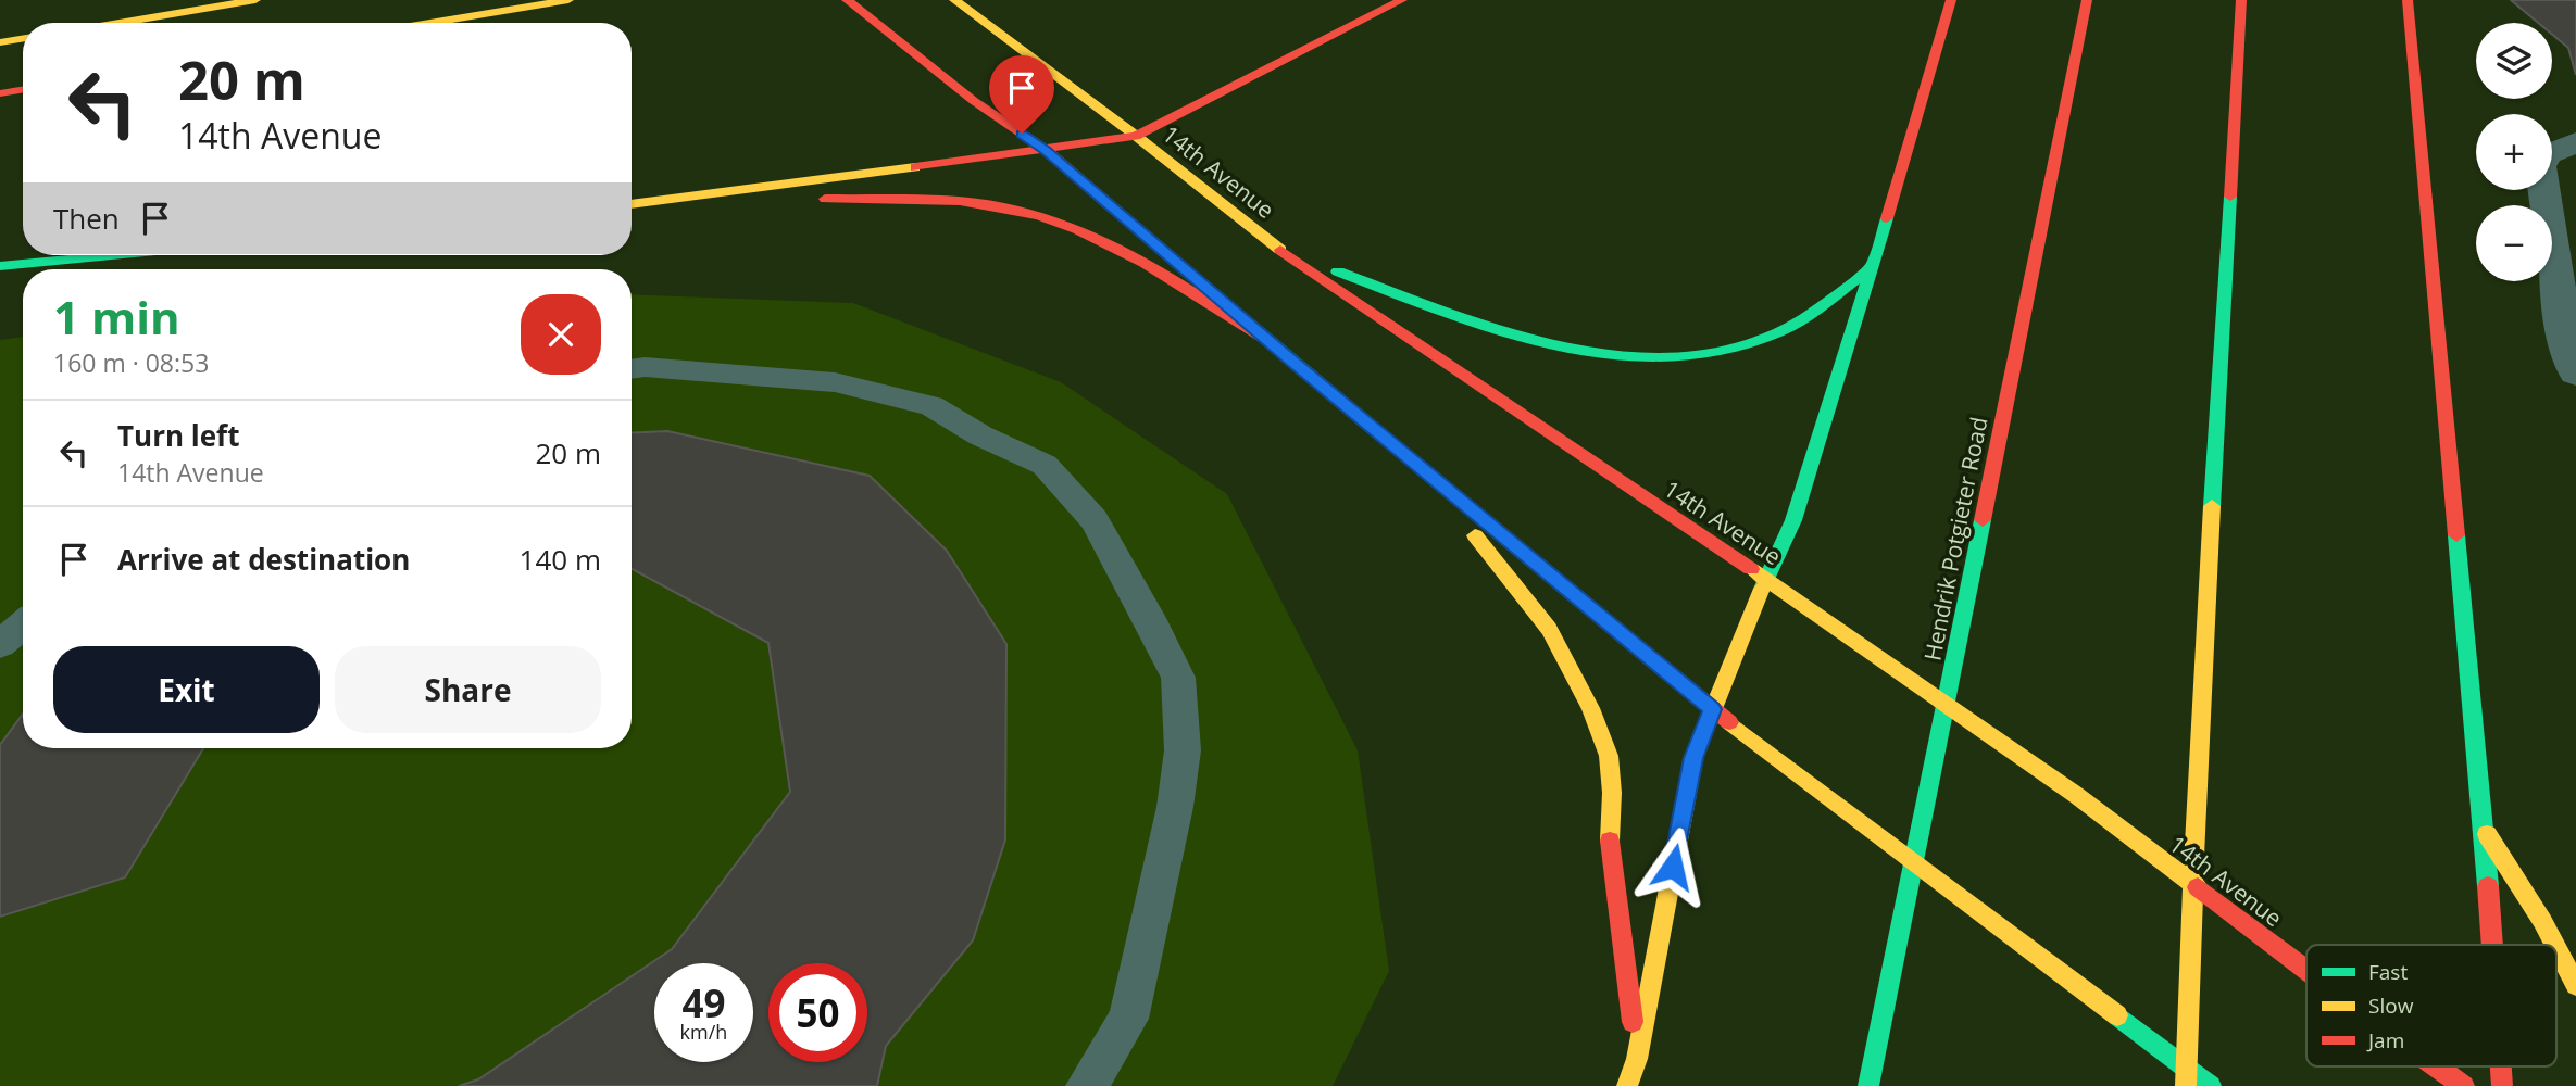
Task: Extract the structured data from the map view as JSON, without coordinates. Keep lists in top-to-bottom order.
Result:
{
  "streets": {
    "main road": ["14th Avenue", "Hendrik Potgieter Road"]
  },
  "legend": ["Fast", "Slow", "Jam"],
  "page": {
    "map_buttons": ["+", "−"],
    "turn": ["20 m", "14th Avenue"],
    "then": "Then",
    "heading": ["1 min", "160 m · 08:53"],
    "list": [
      {
        "name": "Turn left",
        "note": "14th Avenue",
        "value": "20 m"
      },
      {
        "name": "Arrive at destination",
        "value": "140 m"
      }
    ],
    "buttons": ["Exit", "Share"],
    "speed": "49 km/h",
    "limit": "50"
  }
}
